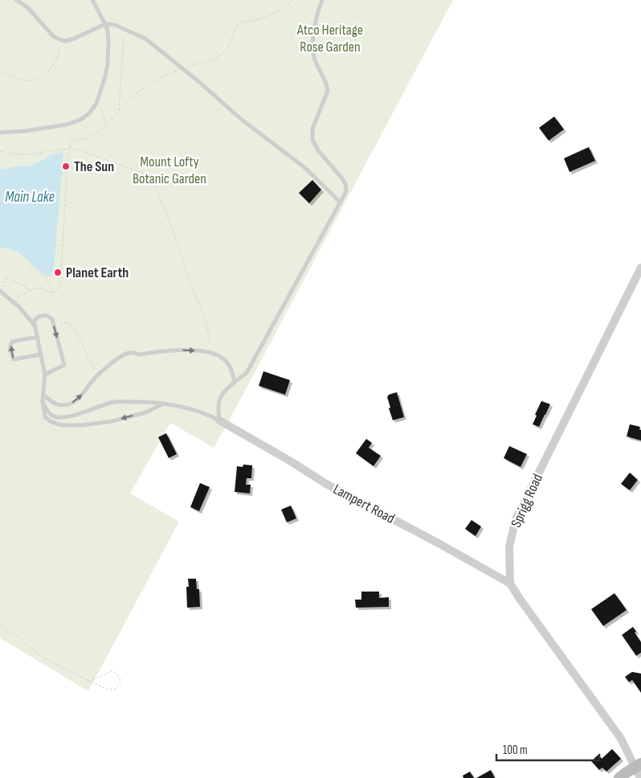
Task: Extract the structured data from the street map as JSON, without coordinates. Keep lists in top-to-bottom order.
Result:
{
  "streets": {
    "street": ["Sprigg Road", "Lampert Road"]
  },
  "crossings": [
    ["Sprigg Road", "Lampert Road"]
  ],
  "water": ["Main Lake"],
  "parks": ["Atco Heritage Rose Garden", "Mount Lofty Botanic Garden"],
  "places": ["The Sun", "Planet Earth"],
  "scale_bar": "100 m"
}
